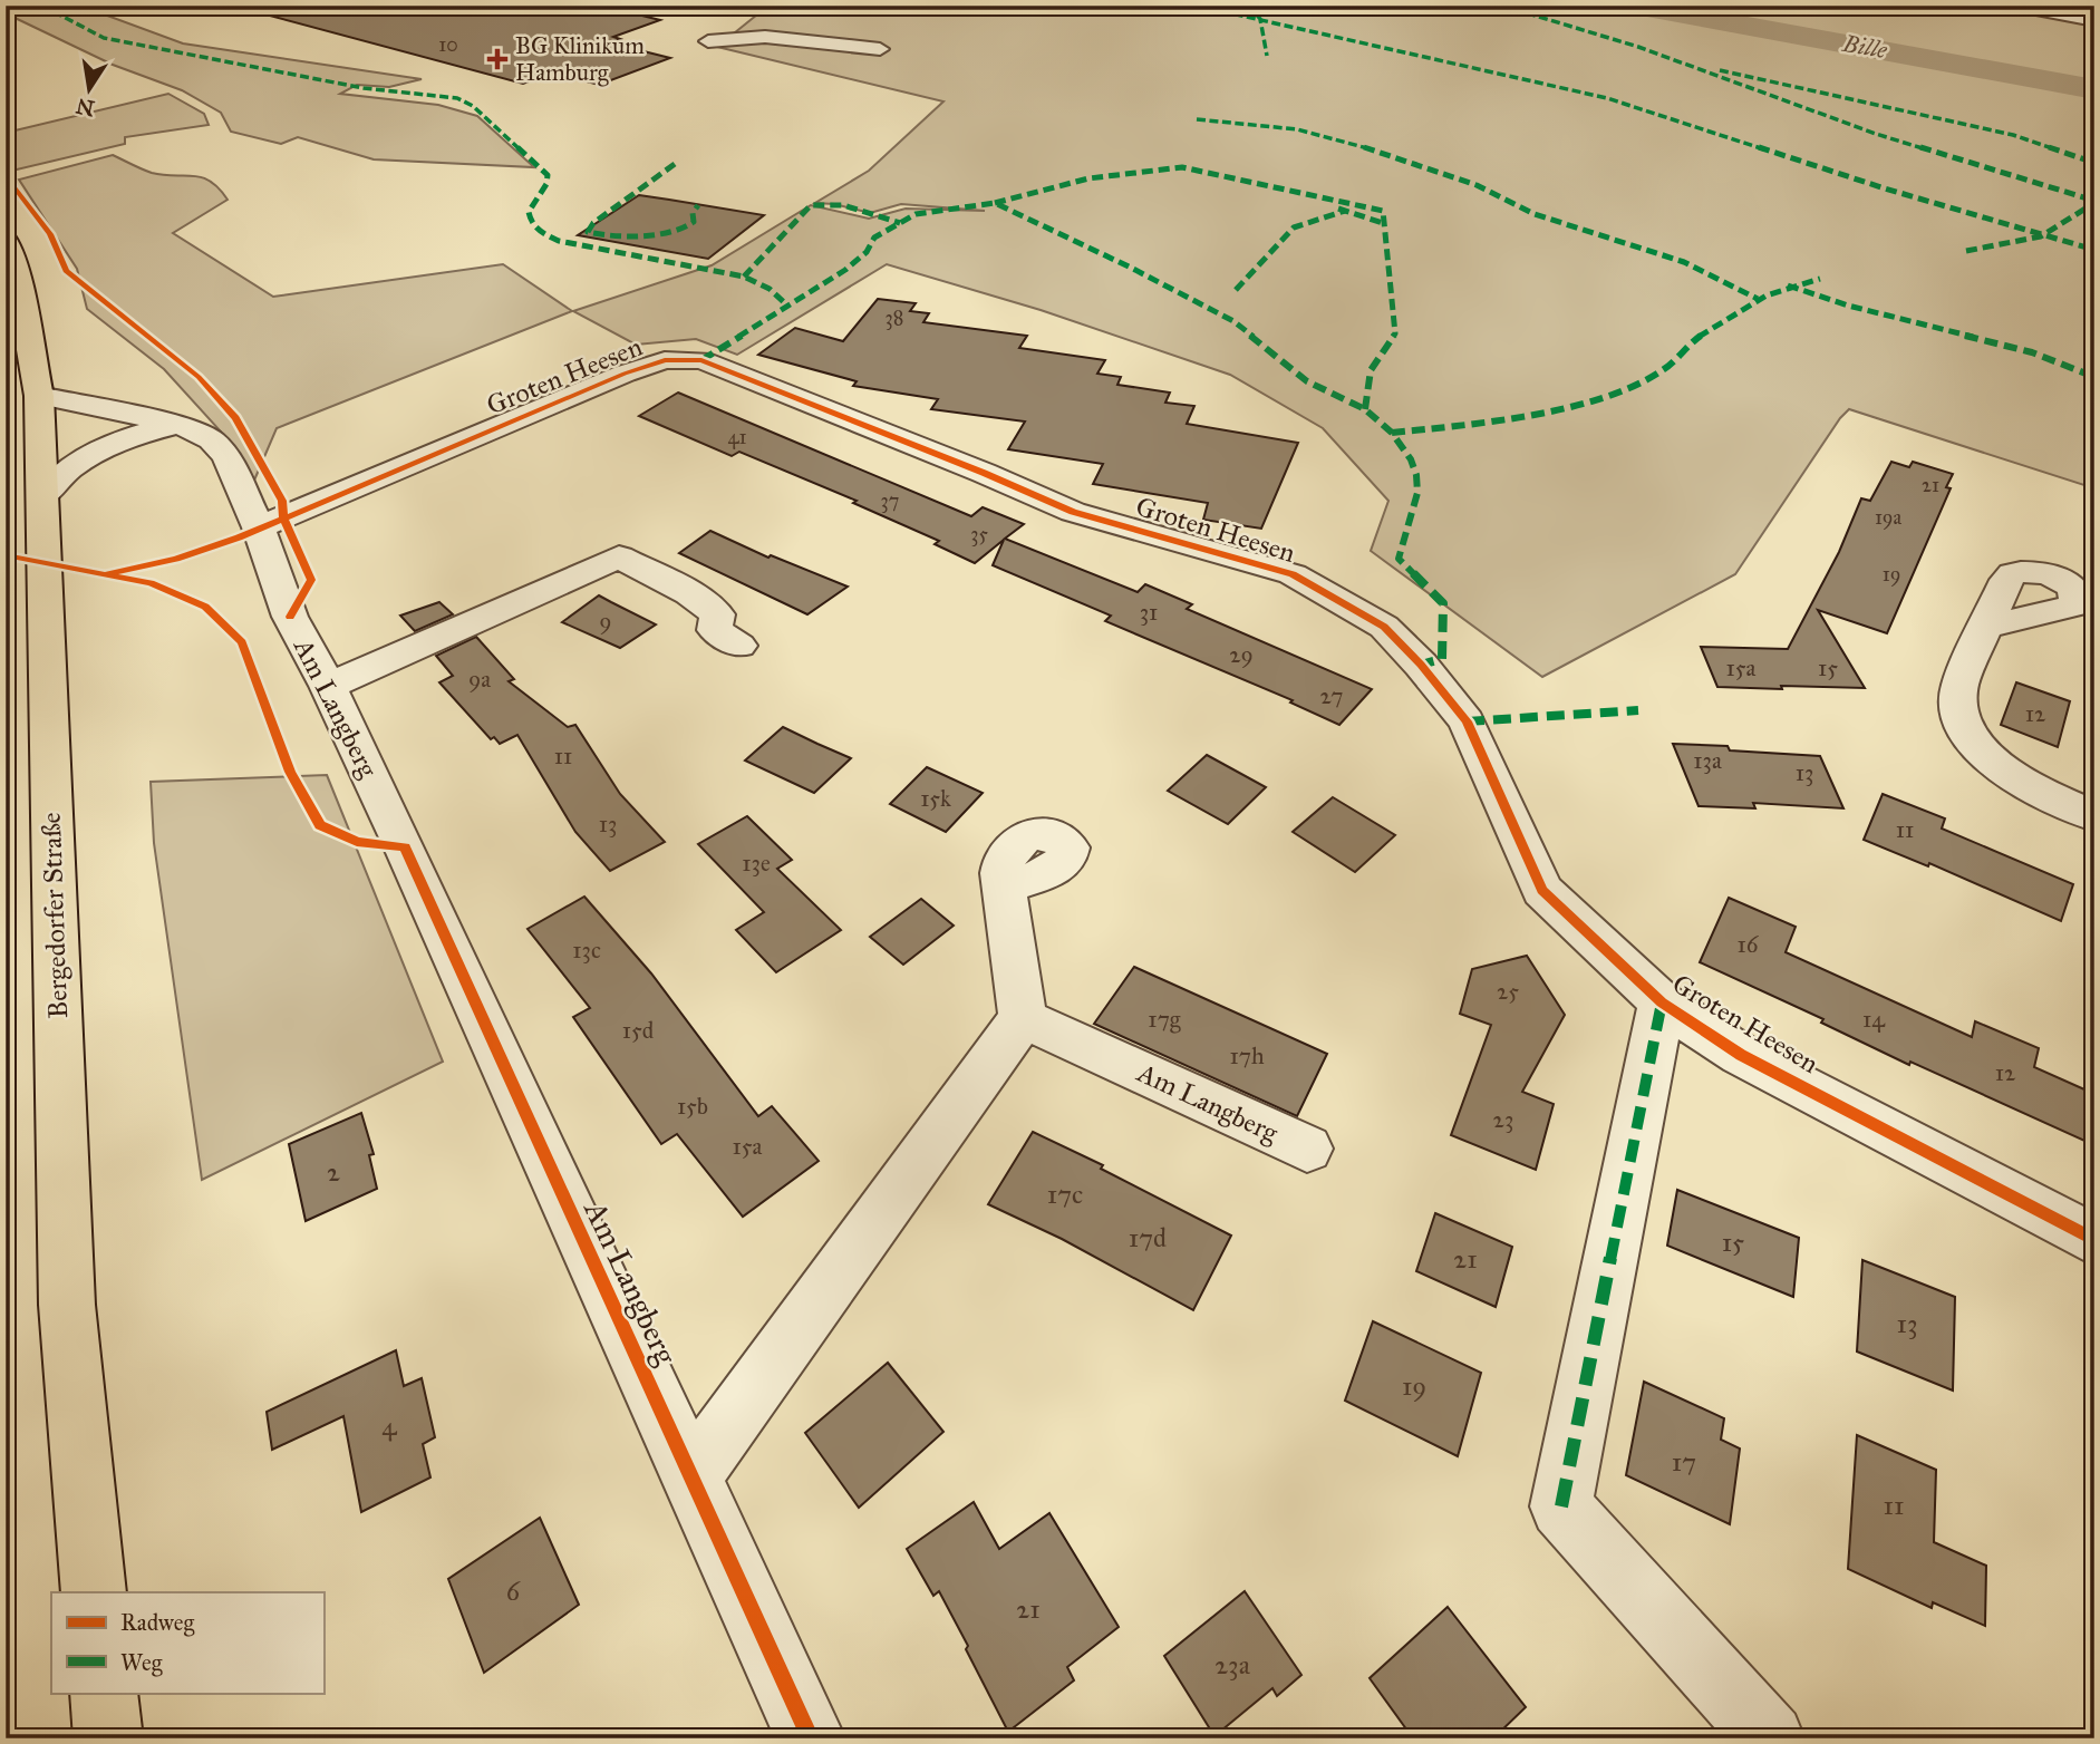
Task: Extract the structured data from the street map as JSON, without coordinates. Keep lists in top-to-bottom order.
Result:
{
  "streets": {
    "main road": ["Bergedorfer Straße"],
    "street": ["Groten Heesen", "Am Langberg"]
  },
  "crossings": [
    ["Groten Heesen", "Am Langberg"],
    ["Am Langberg", "Bergedorfer Straße"]
  ],
  "water": ["Bille"],
  "places": {
    "health": ["BG Klinikum Hamburg"]
  },
  "house_numbers": [
    "10",
    "38",
    "41",
    "21",
    "37",
    "19a",
    "35",
    "19",
    "31",
    "9",
    "29",
    "15a",
    "15",
    "9a",
    "27",
    "12",
    "11",
    "13a",
    "13",
    "15k",
    "13",
    "11",
    "13e",
    "16",
    "13c",
    "25",
    "17g",
    "14",
    "15d",
    "17h",
    "12",
    "15b",
    "23",
    "15a",
    "2",
    "17c",
    "17d",
    "15",
    "21",
    "13",
    "19",
    "4",
    "17",
    "11",
    "6",
    "21",
    "23a"
  ],
  "legend": ["Radweg", "Weg"],
  "north": "bottom"
}
